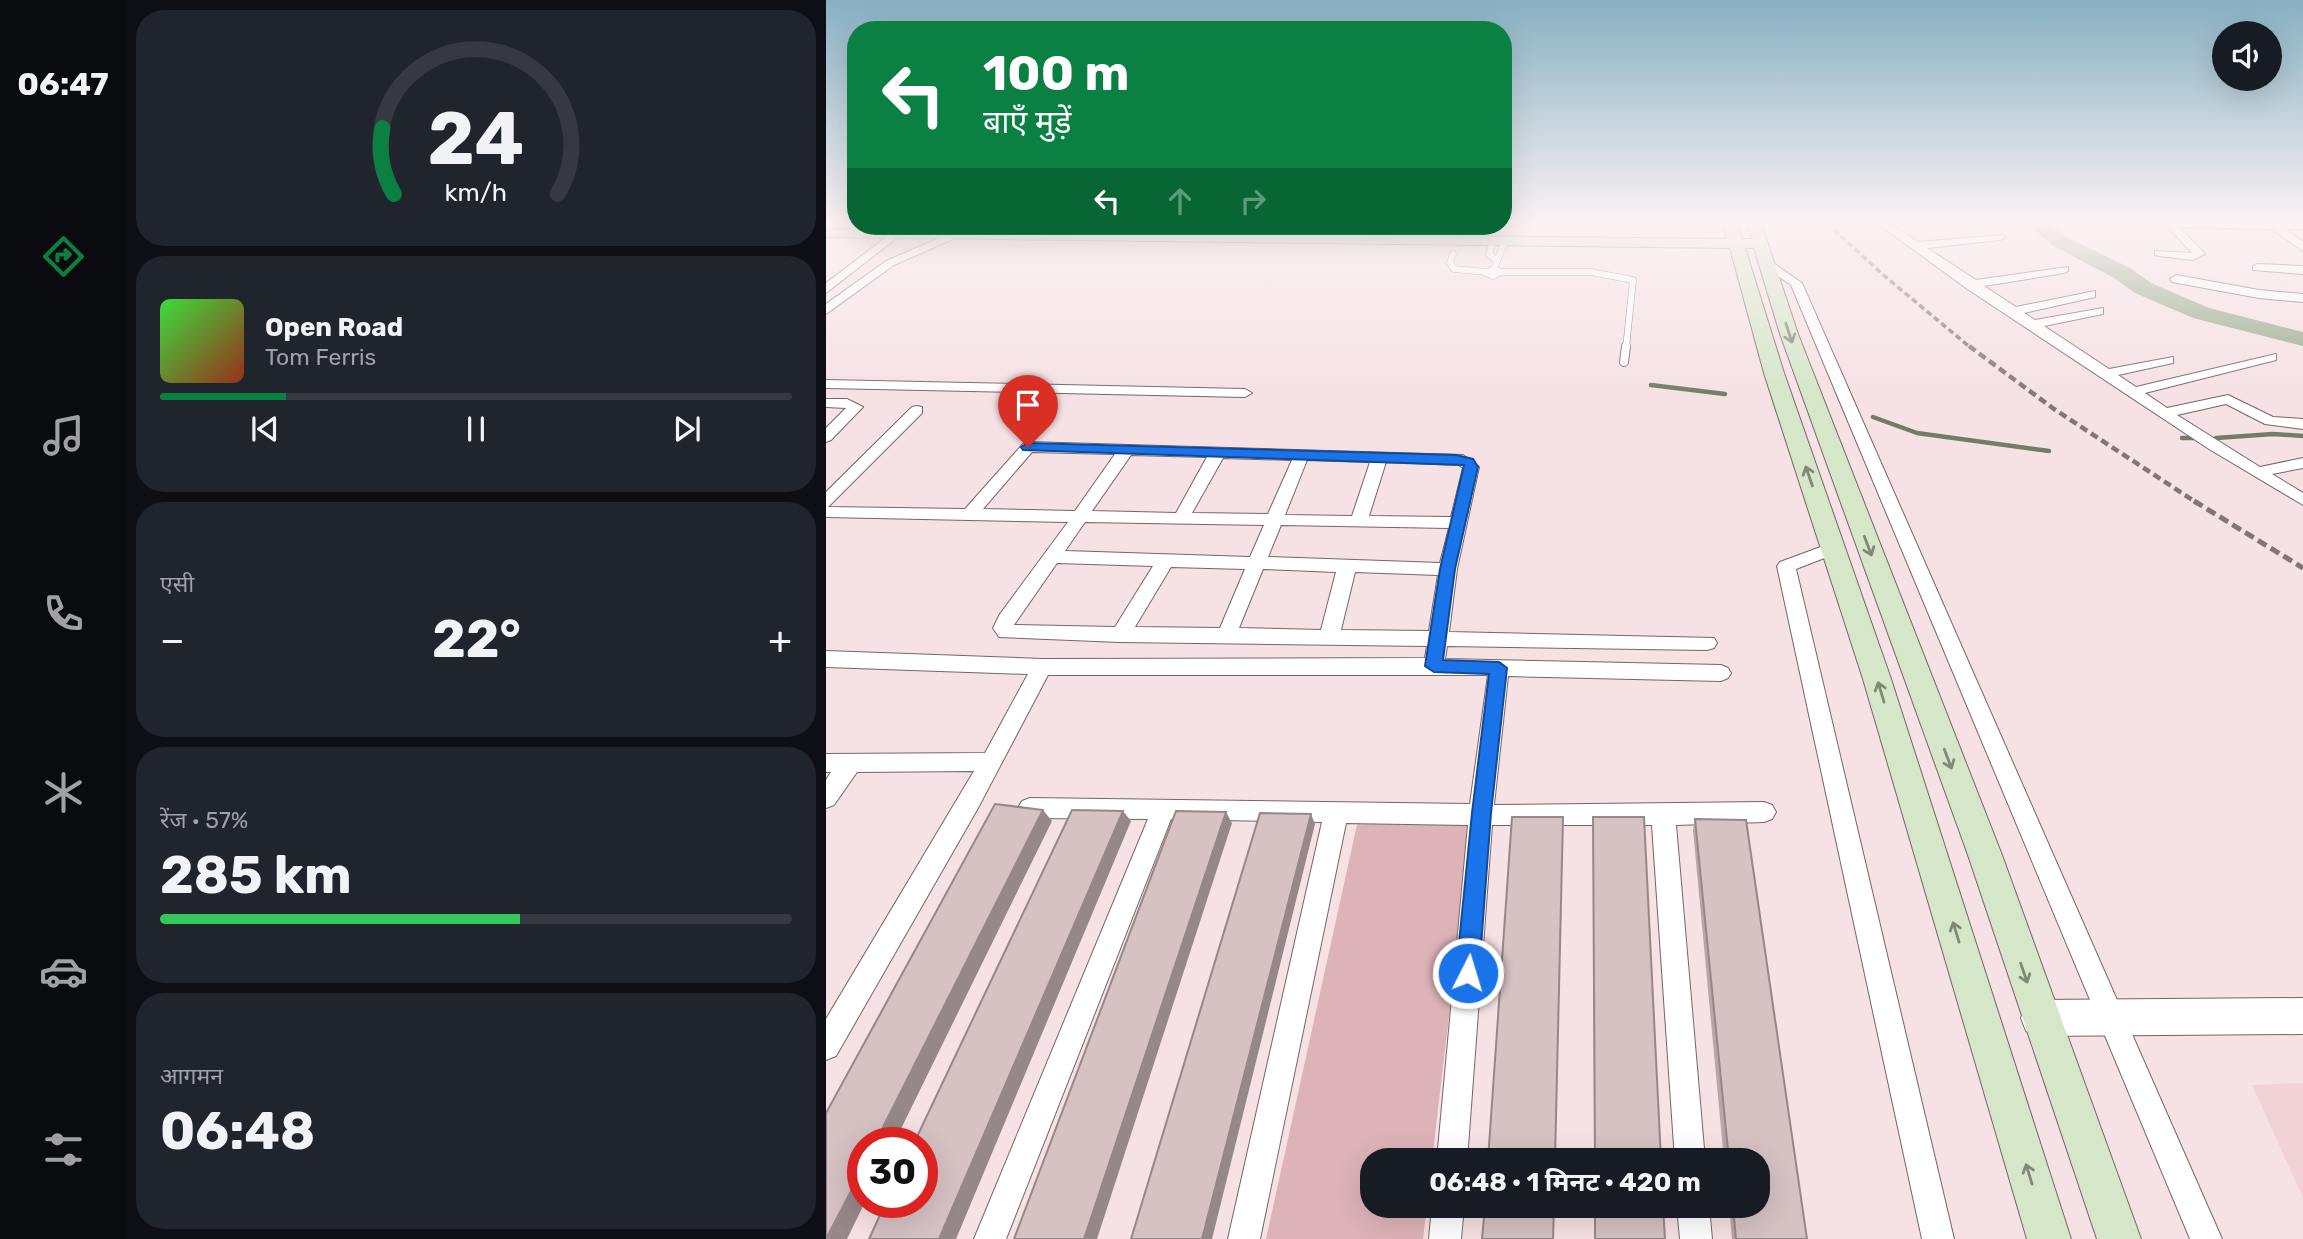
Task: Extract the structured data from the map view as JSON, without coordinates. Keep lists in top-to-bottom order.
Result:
{
  "page": {
    "tabs": "06:47",
    "turn": ["100 m", "बाएँ मुड़ें"],
    "song": ["Open Road", "Tom Ferris"],
    "tile": [
      "एसी",
      ["रेंज · 57%", "285 km"],
      ["आगमन", "06:48"]
    ],
    "heat": ["−", "22°", "+"],
    "limit": "30",
    "trip": "06:48 · 1 मिनट · 420 m",
    "gauge": ["24", "km/h"]
  }
}
